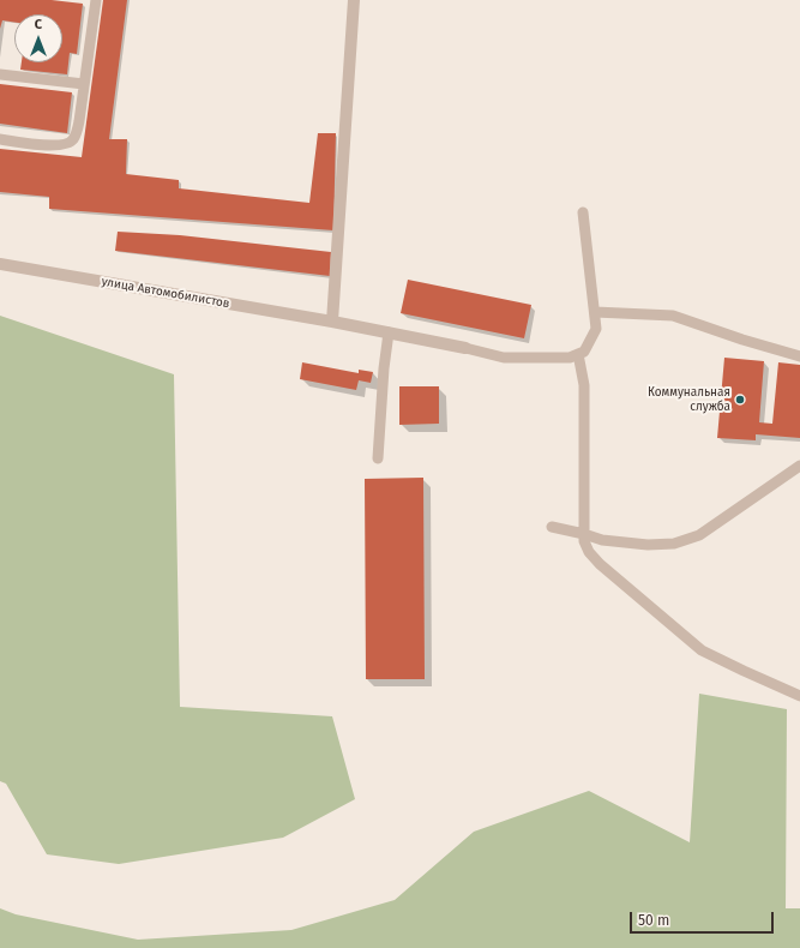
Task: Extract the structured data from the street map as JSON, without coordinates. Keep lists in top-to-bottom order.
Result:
{
  "streets": {
    "street": ["улица Автомобилистов"]
  },
  "places": ["Коммунальная служба"],
  "scale_bar": "50 m",
  "north": "top"
}
